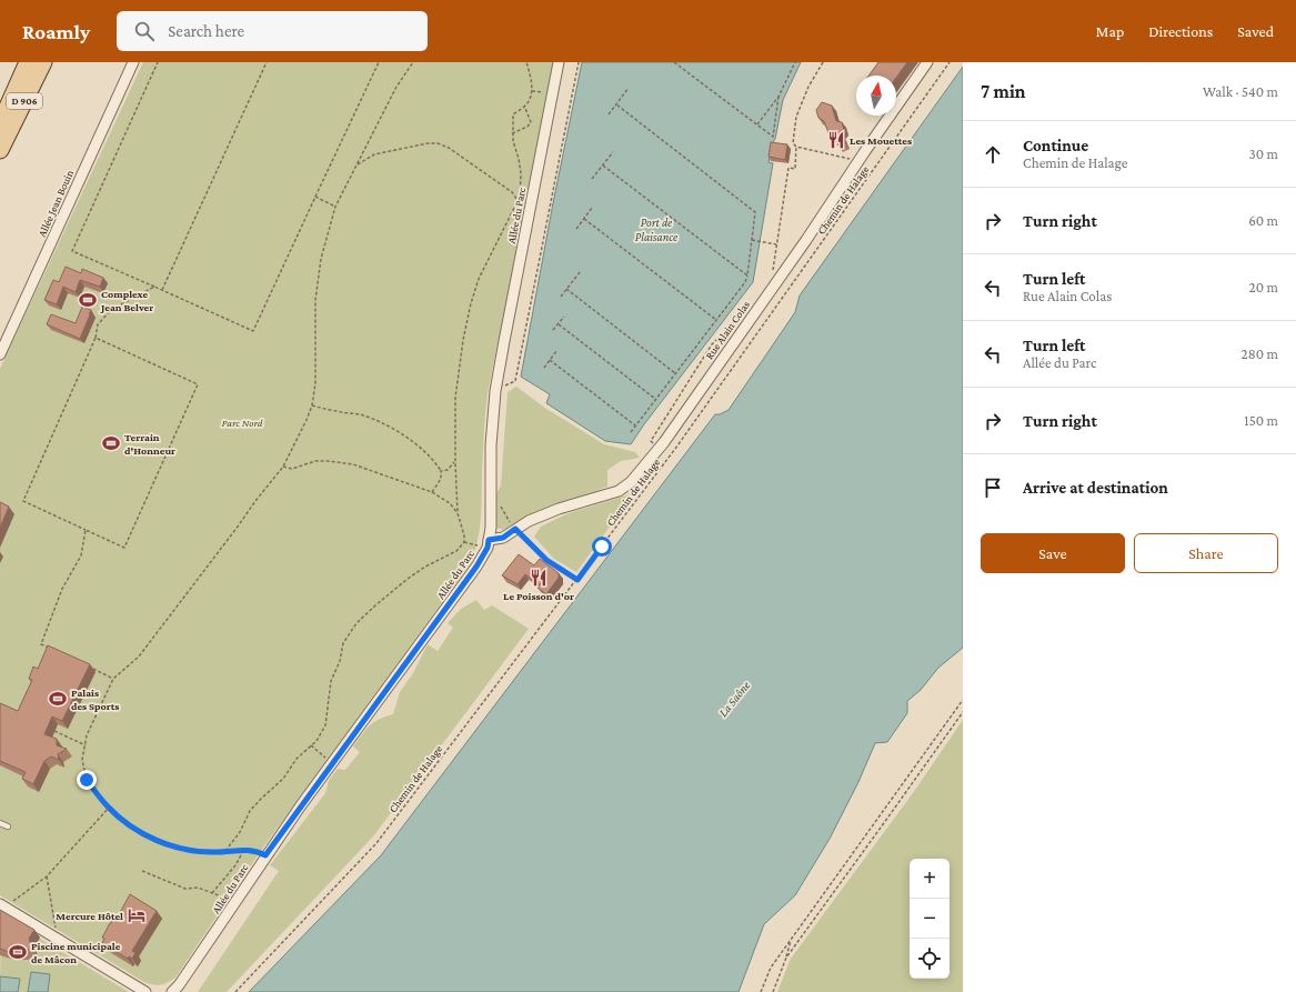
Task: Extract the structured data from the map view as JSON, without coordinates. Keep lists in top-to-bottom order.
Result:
{
  "streets": {
    "main road": ["D 906"],
    "street": ["Allée Jean Bouin", "Allée du Parc", "Rue Alain Colas"],
    "path": ["Chemin de Halage"]
  },
  "crossings": [
    ["Allée du Parc", "Rue Alain Colas"]
  ],
  "water": ["Port de Plaisance", "La Saône"],
  "parks": ["Parc Nord"],
  "places": {
    "restaurant": ["Les Mouettes", "Le Poisson d'or"],
    "sports": [
      "Complexe Jean Belver",
      "Terrain d'Honneur",
      "Palais des Sports",
      "Piscine municipale de Mâcon"
    ],
    "hotel": ["Mercure Hôtel"]
  },
  "north": "top",
  "page": {
    "header": "Roamly",
    "search": "Search here",
    "nav": ["Map", "Directions", "Saved"],
    "heading": ["7 min", "Walk · 540 m"],
    "list": [
      ["Continue", "Chemin de Halage", "30 m"],
      ["Turn right", "60 m"],
      ["Turn left", "Rue Alain Colas", "20 m"],
      ["Turn left", "Allée du Parc", "280 m"],
      ["Turn right", "150 m"],
      "Arrive at destination"
    ],
    "buttons": ["Save", "Share"],
    "map_buttons": ["+", "−"]
  }
}
